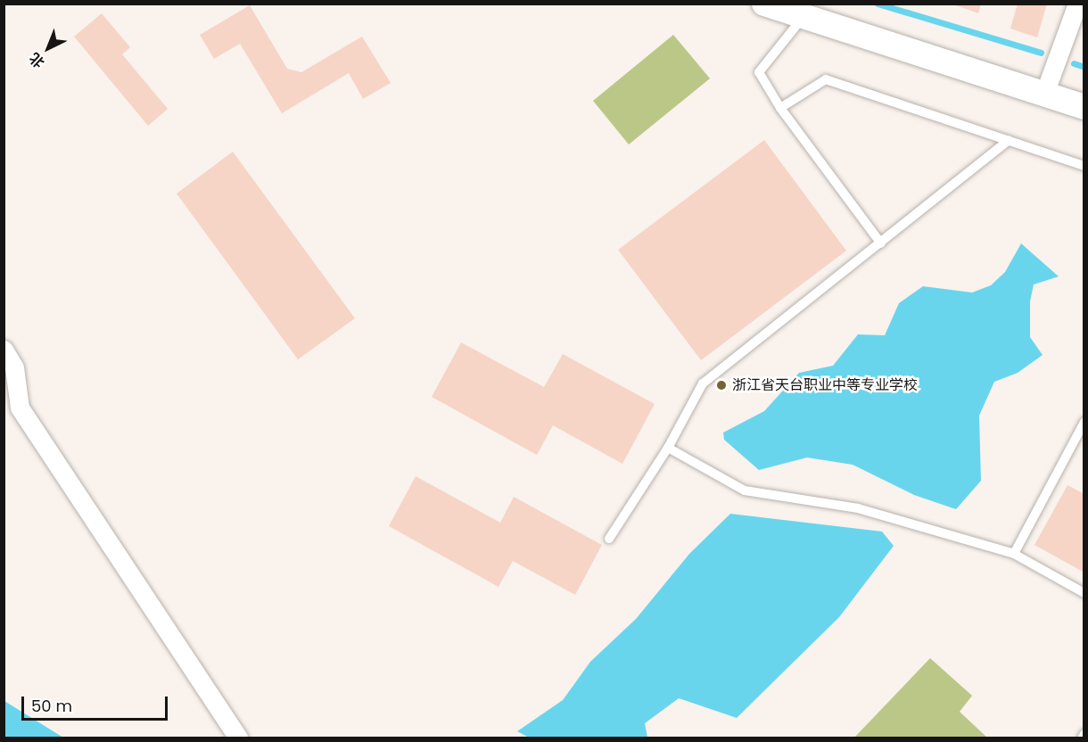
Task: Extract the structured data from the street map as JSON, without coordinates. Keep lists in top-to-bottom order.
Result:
{
  "places": ["浙江省天台职业中等专业学校"],
  "scale_bar": "50 m",
  "north": "bottom left"
}
